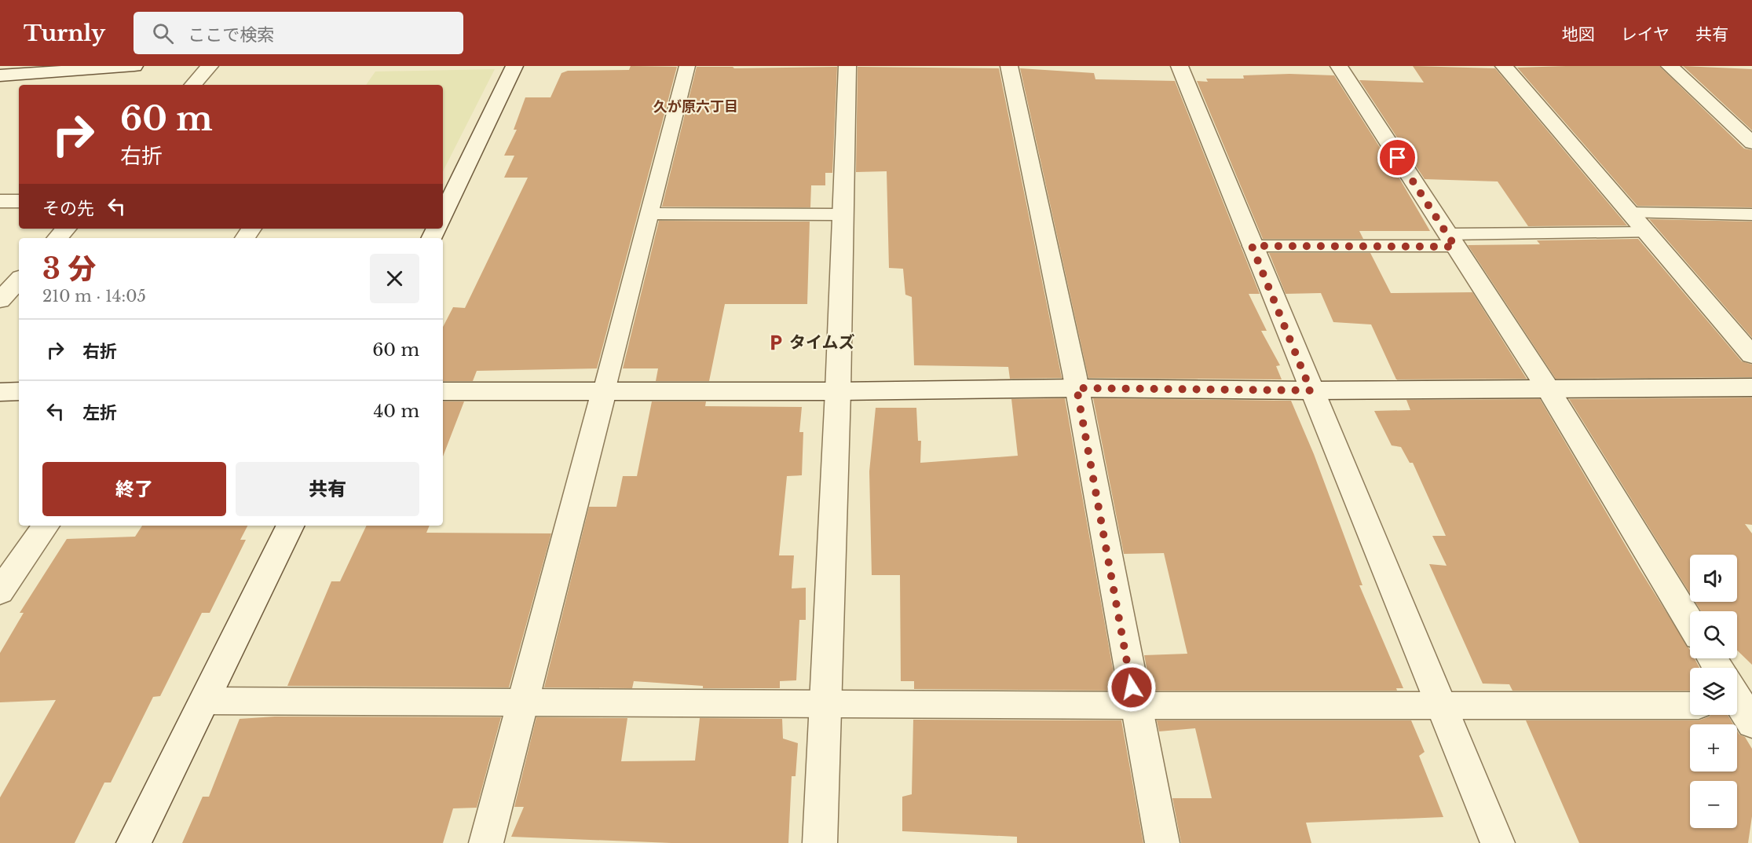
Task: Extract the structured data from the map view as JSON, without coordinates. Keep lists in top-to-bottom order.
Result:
{
  "districts": ["久が原六丁目"],
  "places": {
    "parking": ["タイムズ"]
  },
  "page": {
    "header": "Turnly",
    "search": "ここで検索",
    "nav": ["地図", "レイヤ", "共有"],
    "turn": ["60 m", "右折"],
    "then": "その先",
    "heading": ["3 分", "210 m · 14:05"],
    "list": [
      {
        "name": "右折",
        "value": "60 m"
      },
      {
        "name": "左折",
        "value": "40 m"
      }
    ],
    "buttons": ["終了", "共有"],
    "map_buttons": ["+", "−"]
  }
}
